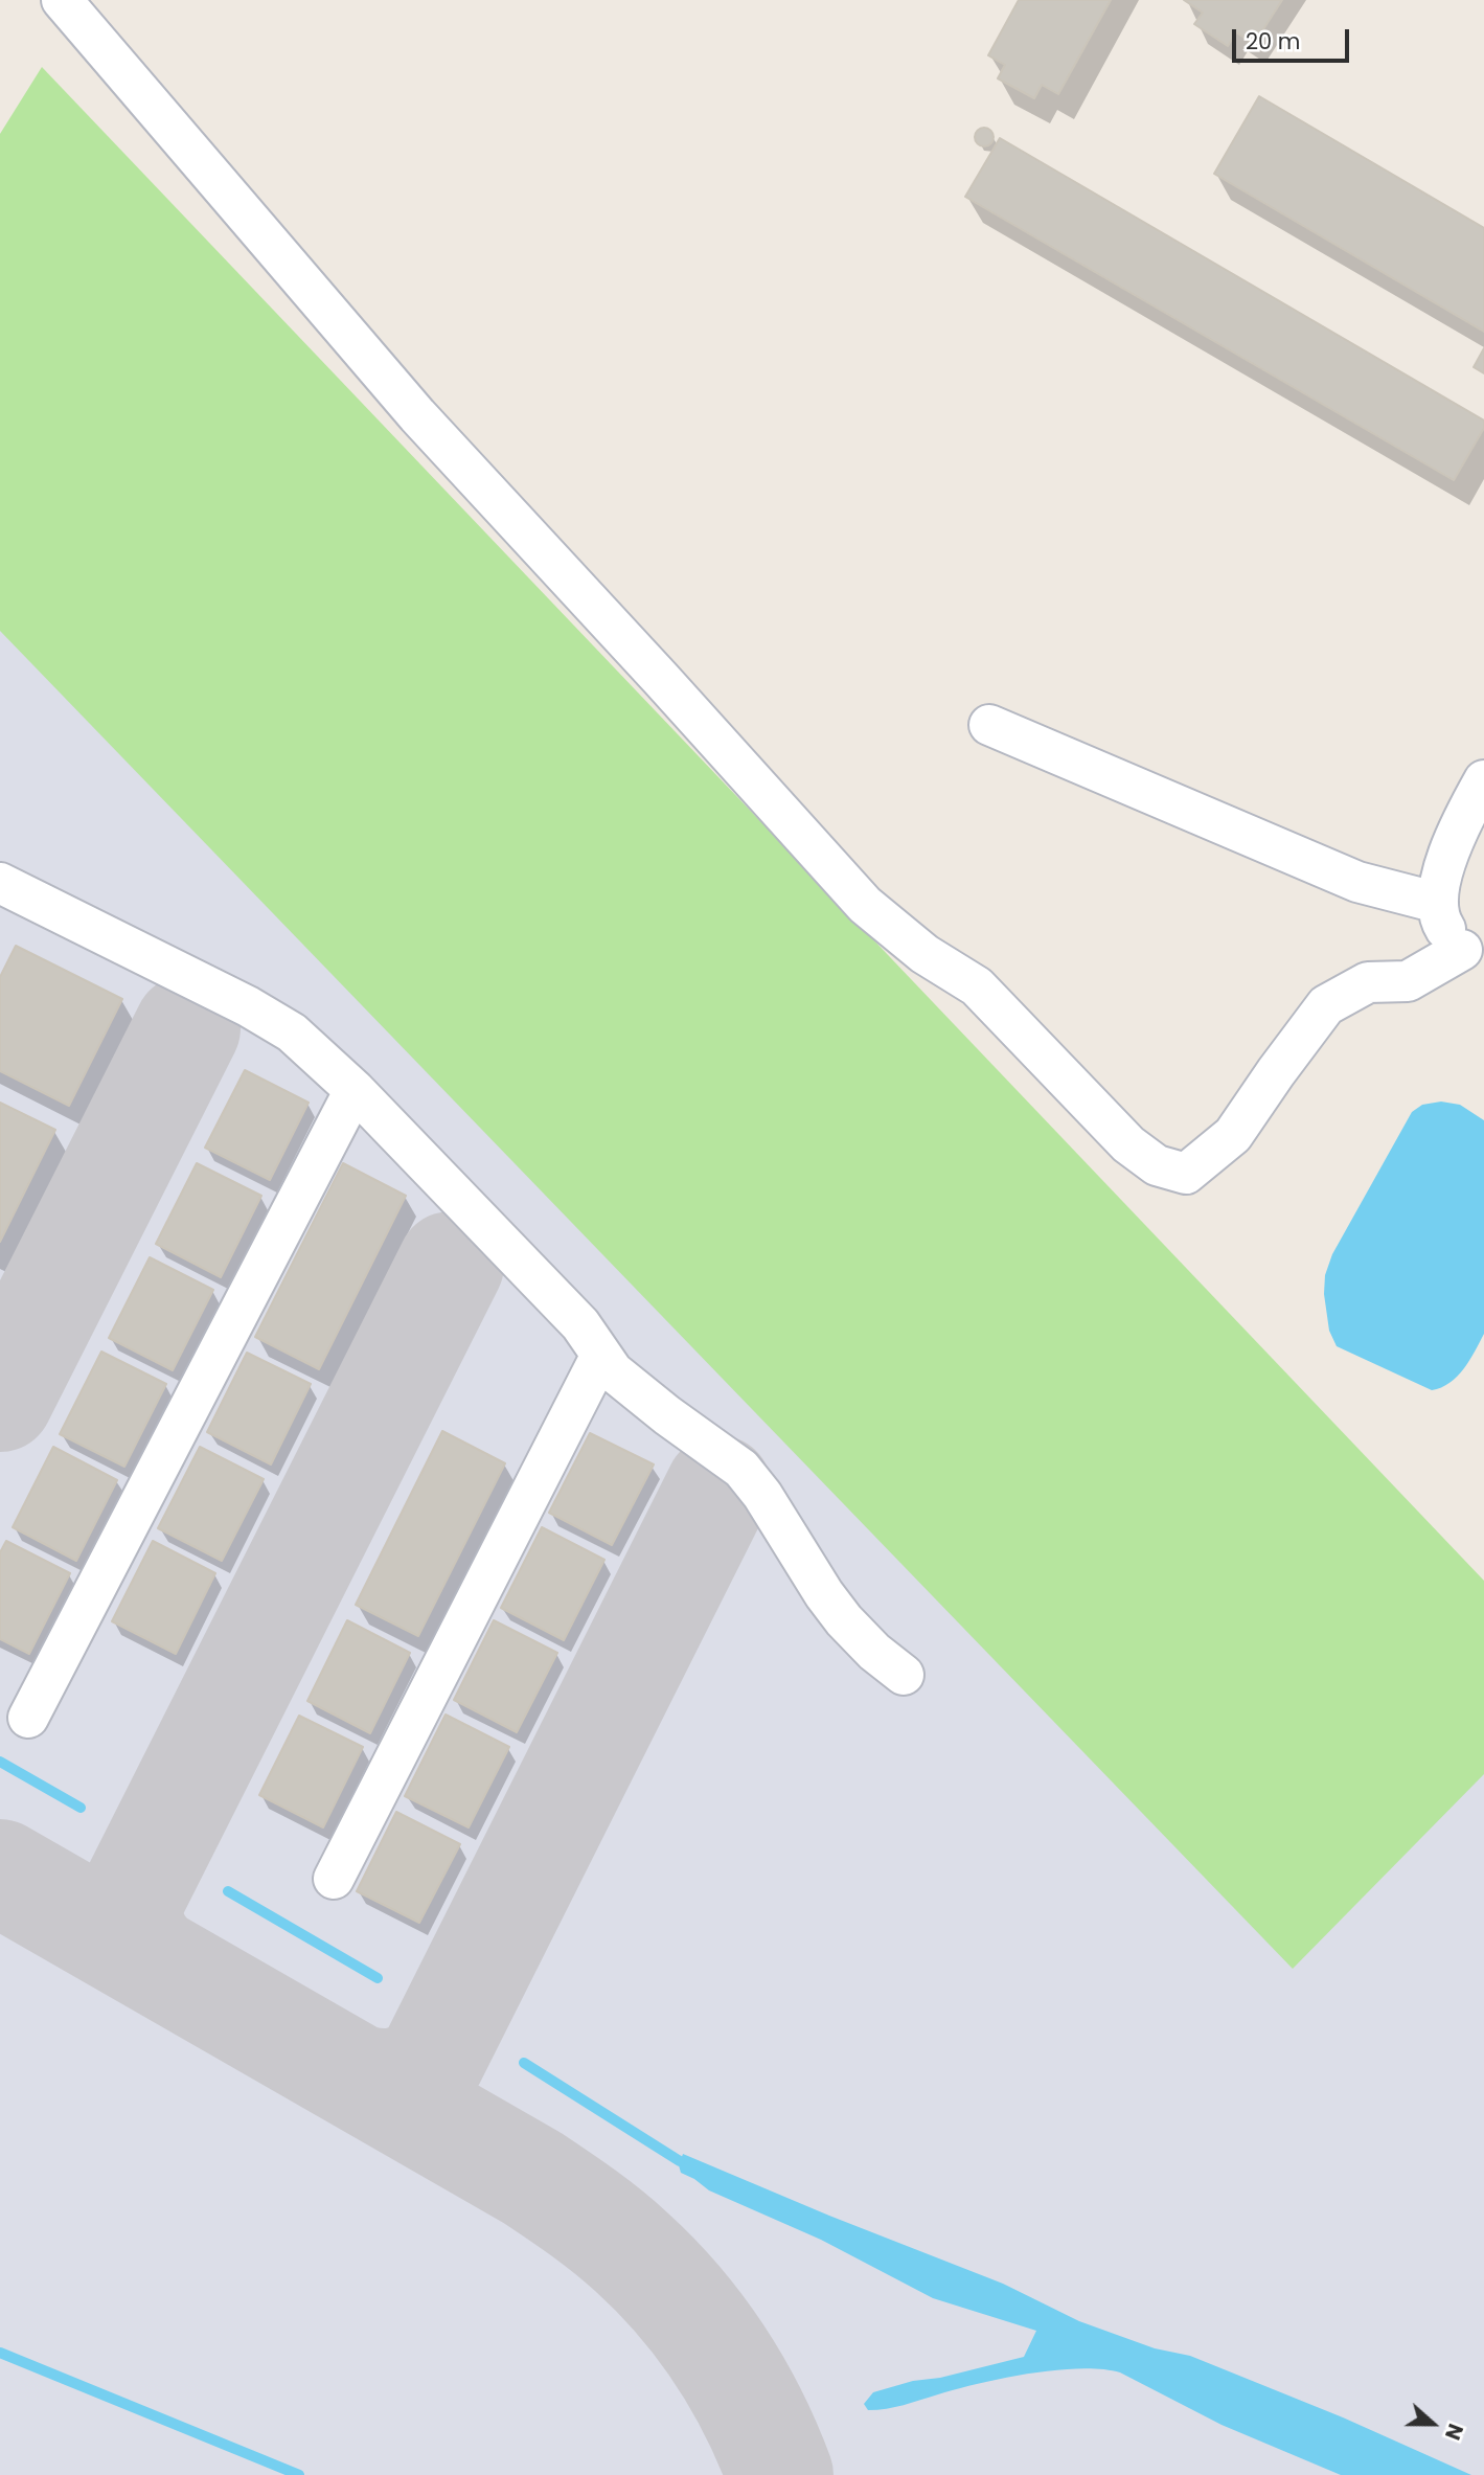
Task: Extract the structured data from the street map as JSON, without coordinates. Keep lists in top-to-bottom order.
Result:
{
  "scale_bar": "20 m",
  "north": "right"
}
